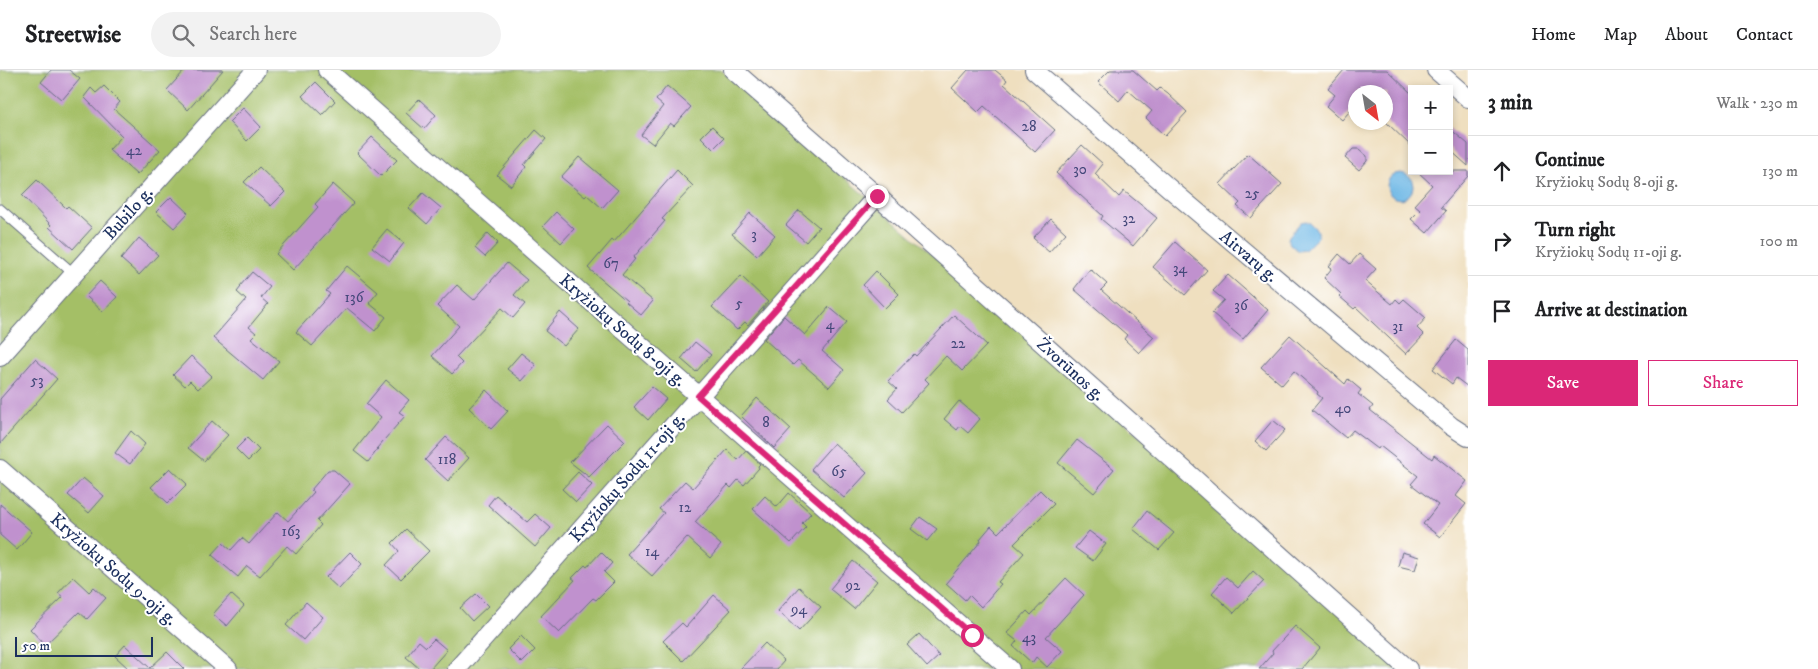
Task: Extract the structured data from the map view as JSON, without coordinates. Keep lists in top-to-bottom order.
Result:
{
  "streets": {
    "street": [
      "Bubilo g.",
      "Aitvarų g.",
      "Kryžiokų Sodų 8-oji g.",
      "Žvorūnos g.",
      "Kryžiokų Sodų 11-oji g.",
      "Kryžiokų Sodų 9-oji g."
    ]
  },
  "crossings": [
    ["Kryžiokų Sodų 8-oji g.", "Kryžiokų Sodų 11-oji g."],
    ["Žvorūnos g.", "Kryžiokų Sodų 11-oji g."]
  ],
  "house_numbers": [
    "28",
    "42",
    "30",
    "25",
    "32",
    "3",
    "67",
    "34",
    "136",
    "5",
    "36",
    "4",
    "31",
    "22",
    "53",
    "40",
    "8",
    "118",
    "65",
    "12",
    "163",
    "14",
    "92",
    "94",
    "43"
  ],
  "scale_bar": "50 m",
  "north": "bottom right",
  "page": {
    "header": "Streetwise",
    "search": "Search here",
    "nav": [
      "Home",
      "Map",
      "About",
      "Contact"
    ],
    "heading": ["3 min", "Walk · 230 m"],
    "map_buttons": ["+", "−"],
    "list": [
      ["Continue", "Kryžiokų Sodų 8-oji g.", "130 m"],
      ["Turn right", "Kryžiokų Sodų 11-oji g.", "100 m"],
      "Arrive at destination"
    ],
    "buttons": ["Save", "Share"],
    "scale": "50 m"
  }
}
